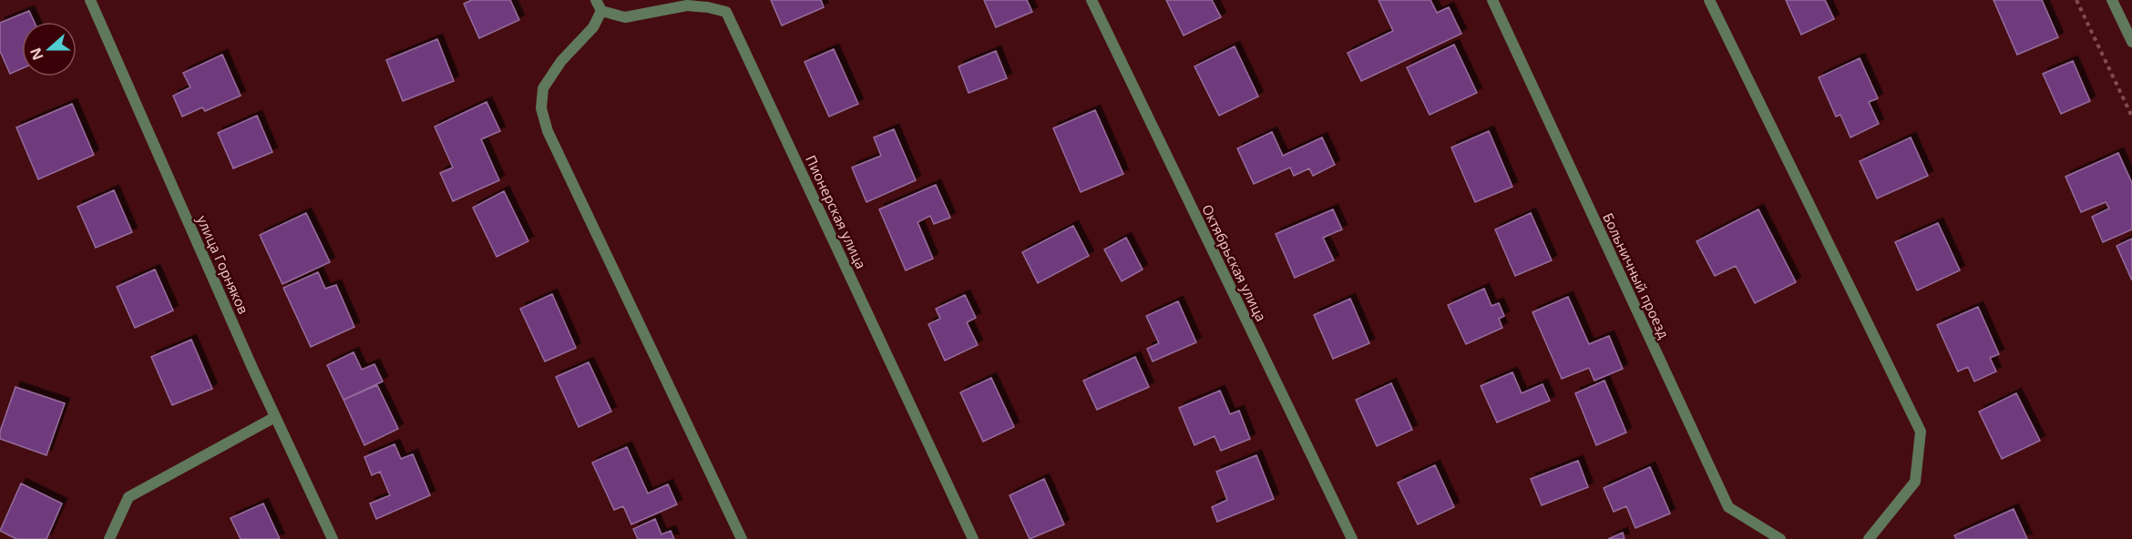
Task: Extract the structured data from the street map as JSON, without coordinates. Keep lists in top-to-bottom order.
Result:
{
  "streets": {
    "street": [
      "Пионерская улица",
      "Октябрьская улица",
      "улица Горняков",
      "Больничный проезд"
    ]
  },
  "north": "left"
}
